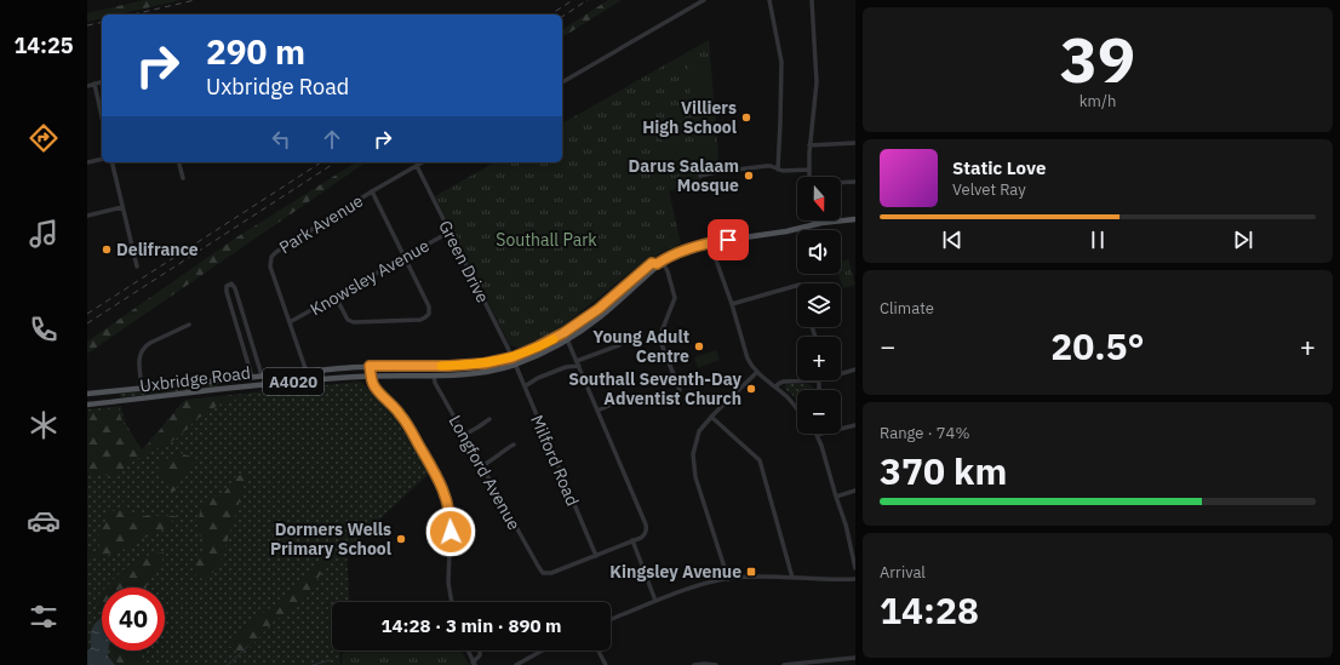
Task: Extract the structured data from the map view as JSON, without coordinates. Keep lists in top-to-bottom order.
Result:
{
  "streets": {
    "main road": ["Uxbridge Road", "A4020"],
    "street": [
      "Park Avenue",
      "Green Drive",
      "Knowsley Avenue",
      "Milford Road",
      "Longford Avenue"
    ]
  },
  "crossings": [
    ["Park Avenue", "Green Drive"],
    ["Park Avenue", "Knowsley Avenue"],
    ["Park Avenue", "Uxbridge Road"],
    ["Green Drive", "Knowsley Avenue"],
    ["Green Drive", "Uxbridge Road"],
    ["Uxbridge Road", "A4020"],
    ["Uxbridge Road", "Milford Road"],
    ["Uxbridge Road", "Longford Avenue"],
    ["Milford Road", "Longford Avenue"]
  ],
  "parks": ["Southall Park"],
  "places": {
    "other": [
      "Villiers High School",
      "Darus Salaam Mosque",
      "Delifrance",
      "Young Adult Centre",
      "Southall Seventh-Day Adventist Church",
      "Dormers Wells Primary School"
    ],
    "transit": ["Kingsley Avenue"]
  },
  "north": "bottom",
  "page": {
    "tabs": "14:25",
    "tile": [
      ["39", "km/h"],
      "Climate",
      ["Range · 74%", "370 km"],
      ["Arrival", "14:28"]
    ],
    "turn": ["290 m", "Uxbridge Road"],
    "song": ["Static Love", "Velvet Ray"],
    "map_buttons": ["+", "−"],
    "heat": ["−", "20.5°", "+"],
    "limit": "40",
    "trip": "14:28 · 3 min · 890 m"
  }
}
